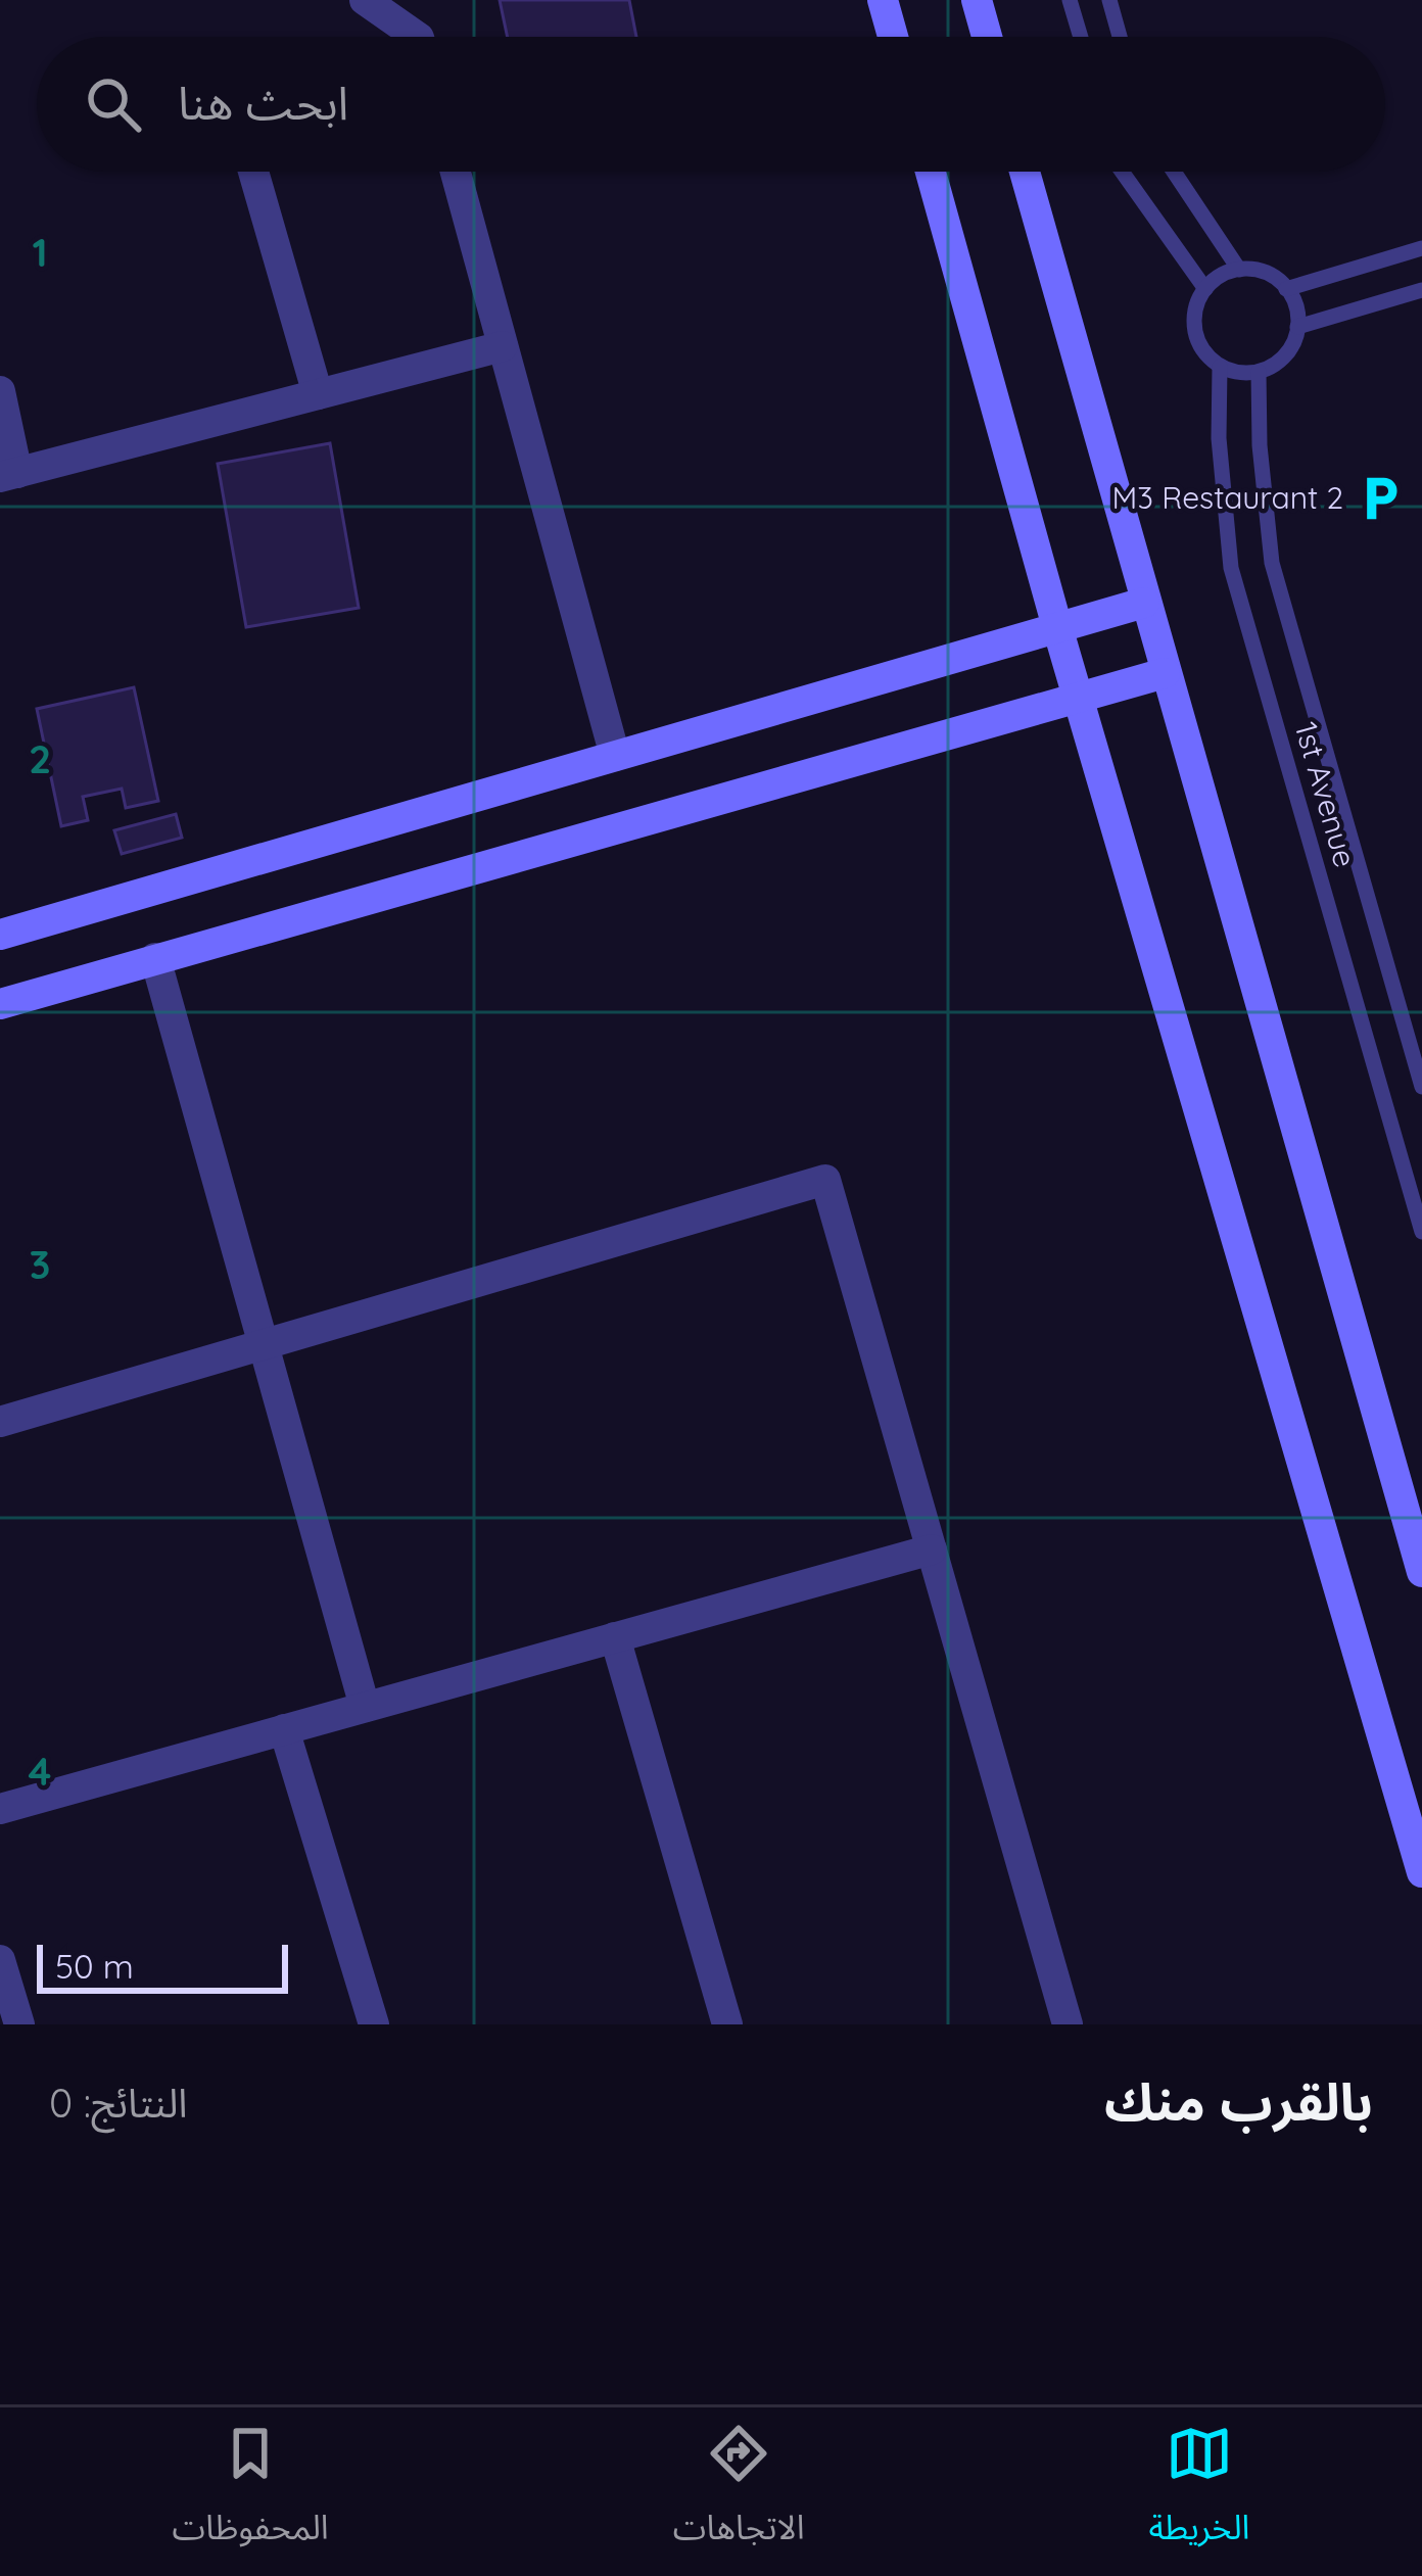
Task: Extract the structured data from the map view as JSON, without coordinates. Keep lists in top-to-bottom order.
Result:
{
  "streets": {
    "lane": ["1st Avenue"]
  },
  "places": {
    "parking": ["M3 Restaurant 2"]
  },
  "scale_bar": "50 m",
  "page": {
    "search": "ابحث هنا",
    "scale": "50 m",
    "heading": ["بالقرب منك", "النتائج: 0"],
    "nav": ["الخريطة", "الاتجاهات", "المحفوظات"]
  },
  "grid": {
    "rows": [
      "1",
      "2",
      "3",
      "4"
    ]
  }
}
